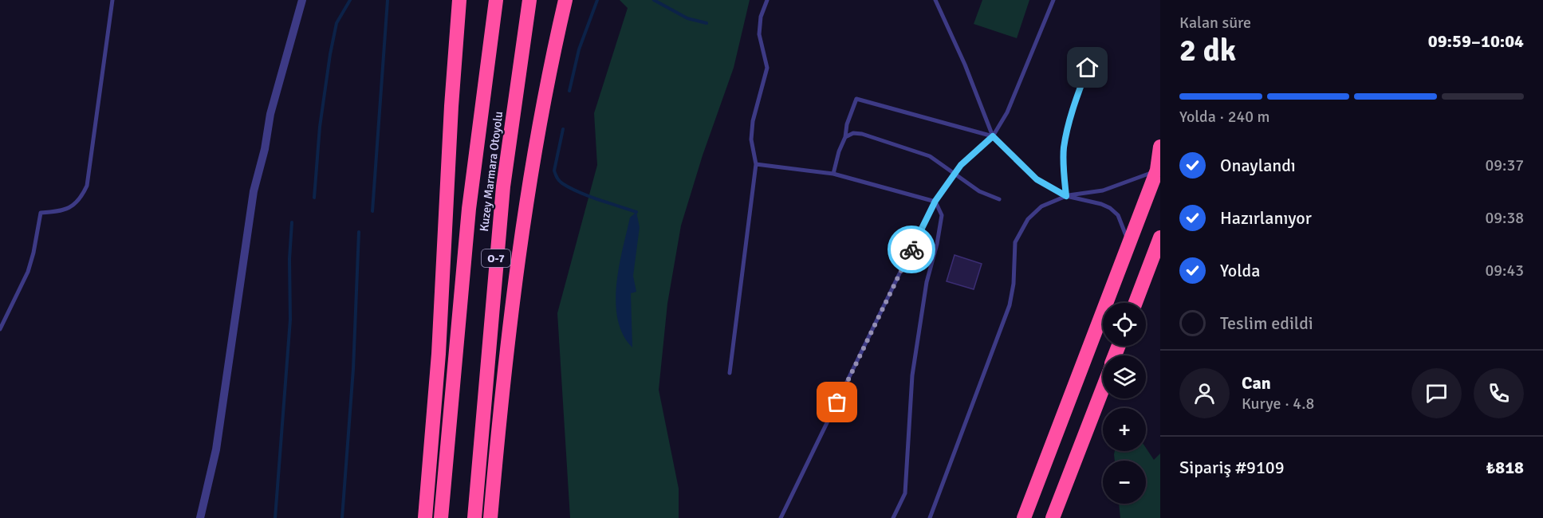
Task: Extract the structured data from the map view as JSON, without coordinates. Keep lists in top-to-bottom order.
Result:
{
  "streets": {
    "highway": ["Kuzey Marmara Otoyolu", "O-7"]
  },
  "page": {
    "heading": ["2 dk", "Kalan süre", "09:59–10:04"],
    "panel": [
      "Can",
      "Kurye · 4.8",
      "Sipariş #9109",
      "₺818"
    ],
    "bar": "Yolda · 240 m",
    "list": [
      ["Onaylandı", "09:37"],
      ["Hazırlanıyor", "09:38"],
      ["Yolda", "09:43"],
      "Teslim edildi"
    ],
    "map_buttons": ["+", "−"]
  }
}
